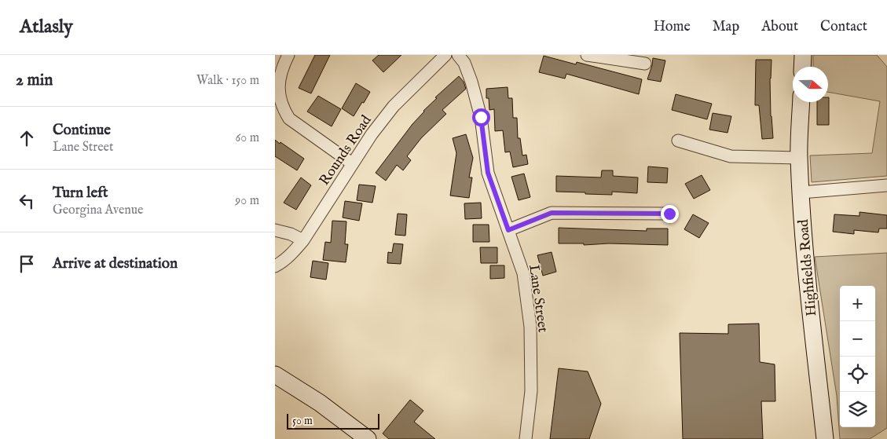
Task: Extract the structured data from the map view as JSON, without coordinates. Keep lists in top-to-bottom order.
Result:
{
  "streets": {
    "street": ["Rounds Road", "Highfields Road", "Lane Street"]
  },
  "scale_bar": "50 m",
  "north": "right",
  "page": {
    "header": "Atlasly",
    "nav": [
      "Home",
      "Map",
      "About",
      "Contact"
    ],
    "heading": ["2 min", "Walk · 150 m"],
    "list": [
      ["Continue", "Lane Street", "60 m"],
      ["Turn left", "Georgina Avenue", "90 m"],
      "Arrive at destination"
    ],
    "map_buttons": ["+", "−"],
    "scale": "50 m"
  }
}
